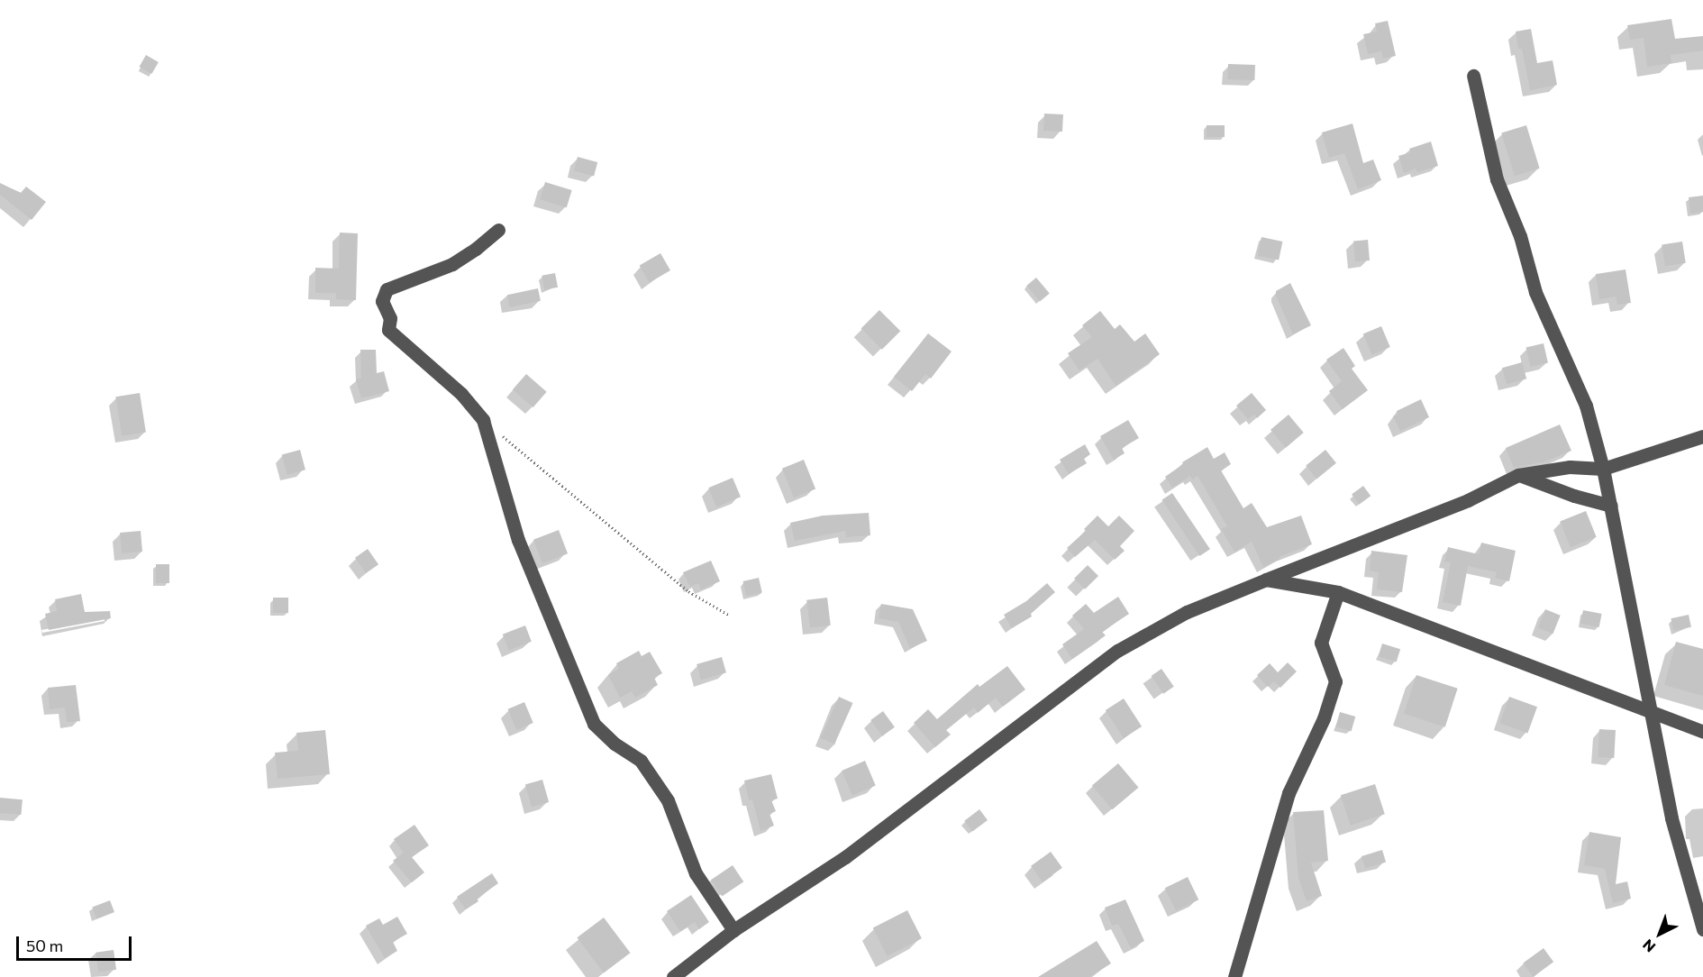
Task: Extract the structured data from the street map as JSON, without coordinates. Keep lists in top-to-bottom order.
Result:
{
  "scale_bar": "50 m",
  "north": "bottom left"
}
